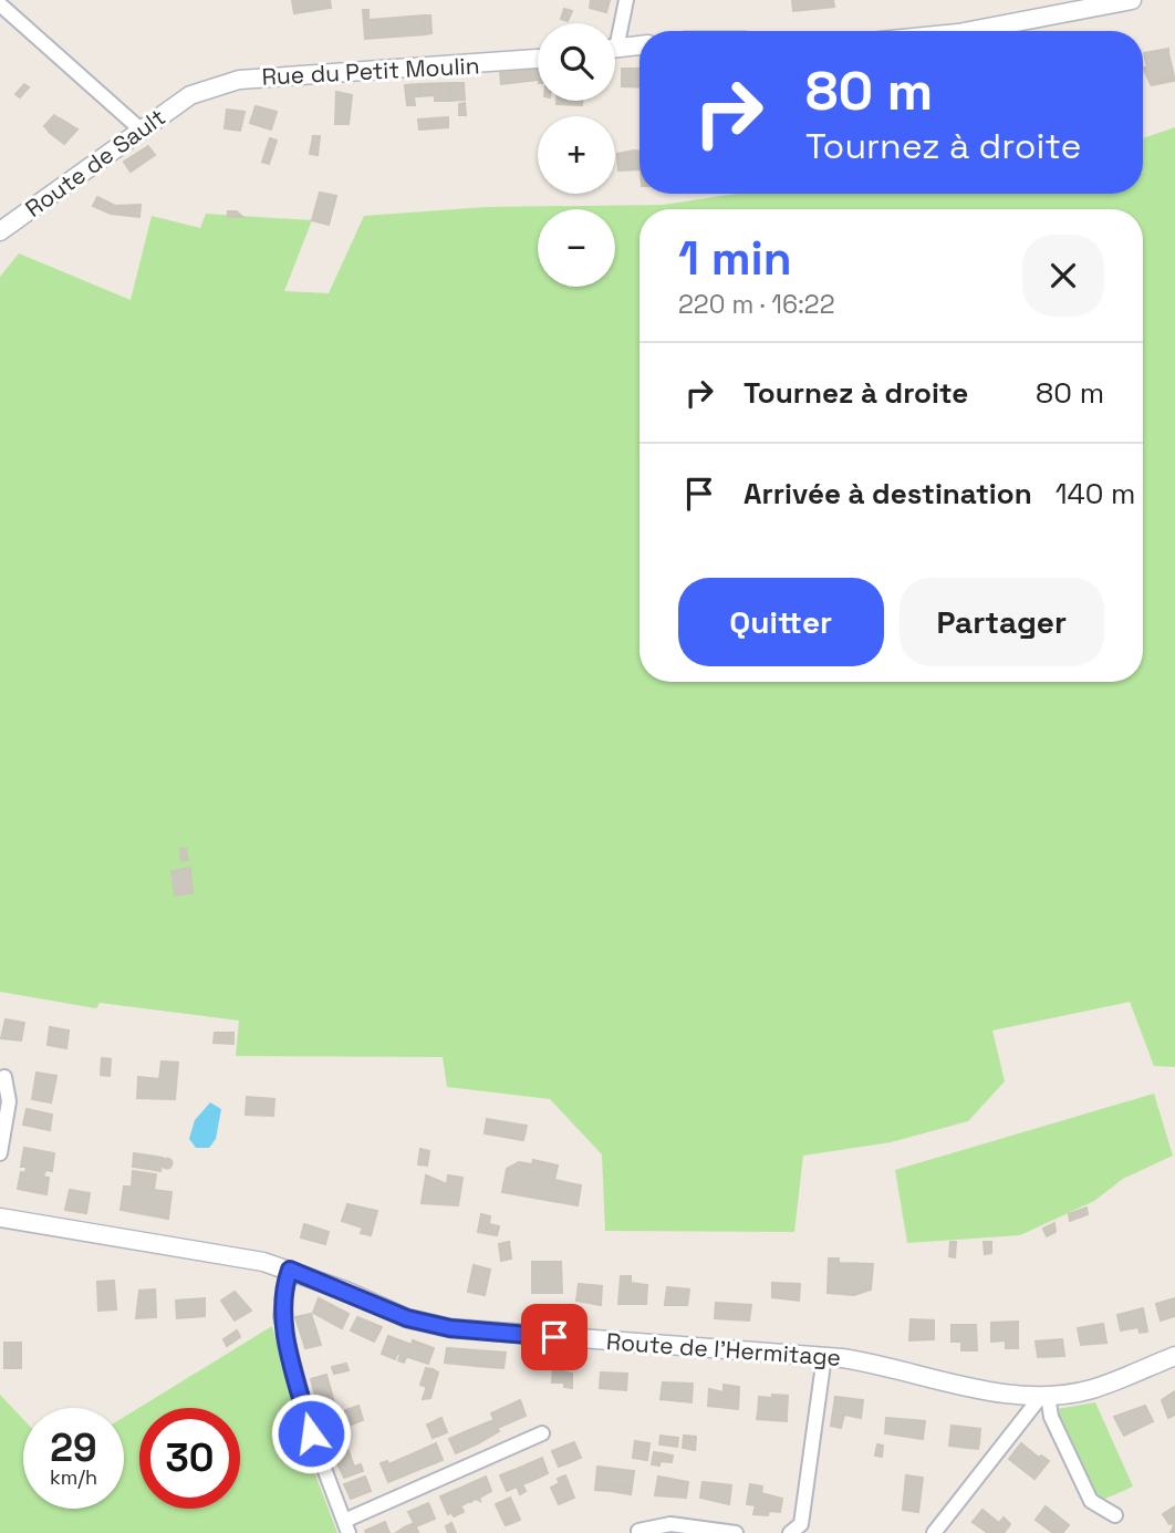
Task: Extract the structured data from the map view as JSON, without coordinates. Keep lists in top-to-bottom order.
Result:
{
  "streets": {
    "street": ["Rue du Petit Moulin", "Route de Sault", "Route de l'Hermitage"]
  },
  "crossings": [
    ["Rue du Petit Moulin", "Route de Sault"]
  ],
  "page": {
    "map_buttons": ["+", "−"],
    "turn": ["80 m", "Tournez à droite"],
    "heading": ["1 min", "220 m · 16:22"],
    "list": [
      {
        "name": "Tournez à droite",
        "value": "80 m"
      },
      {
        "name": "Arrivée à destination",
        "value": "140 m"
      }
    ],
    "buttons": ["Quitter", "Partager"],
    "speed": "29 km/h",
    "limit": "30"
  }
}
